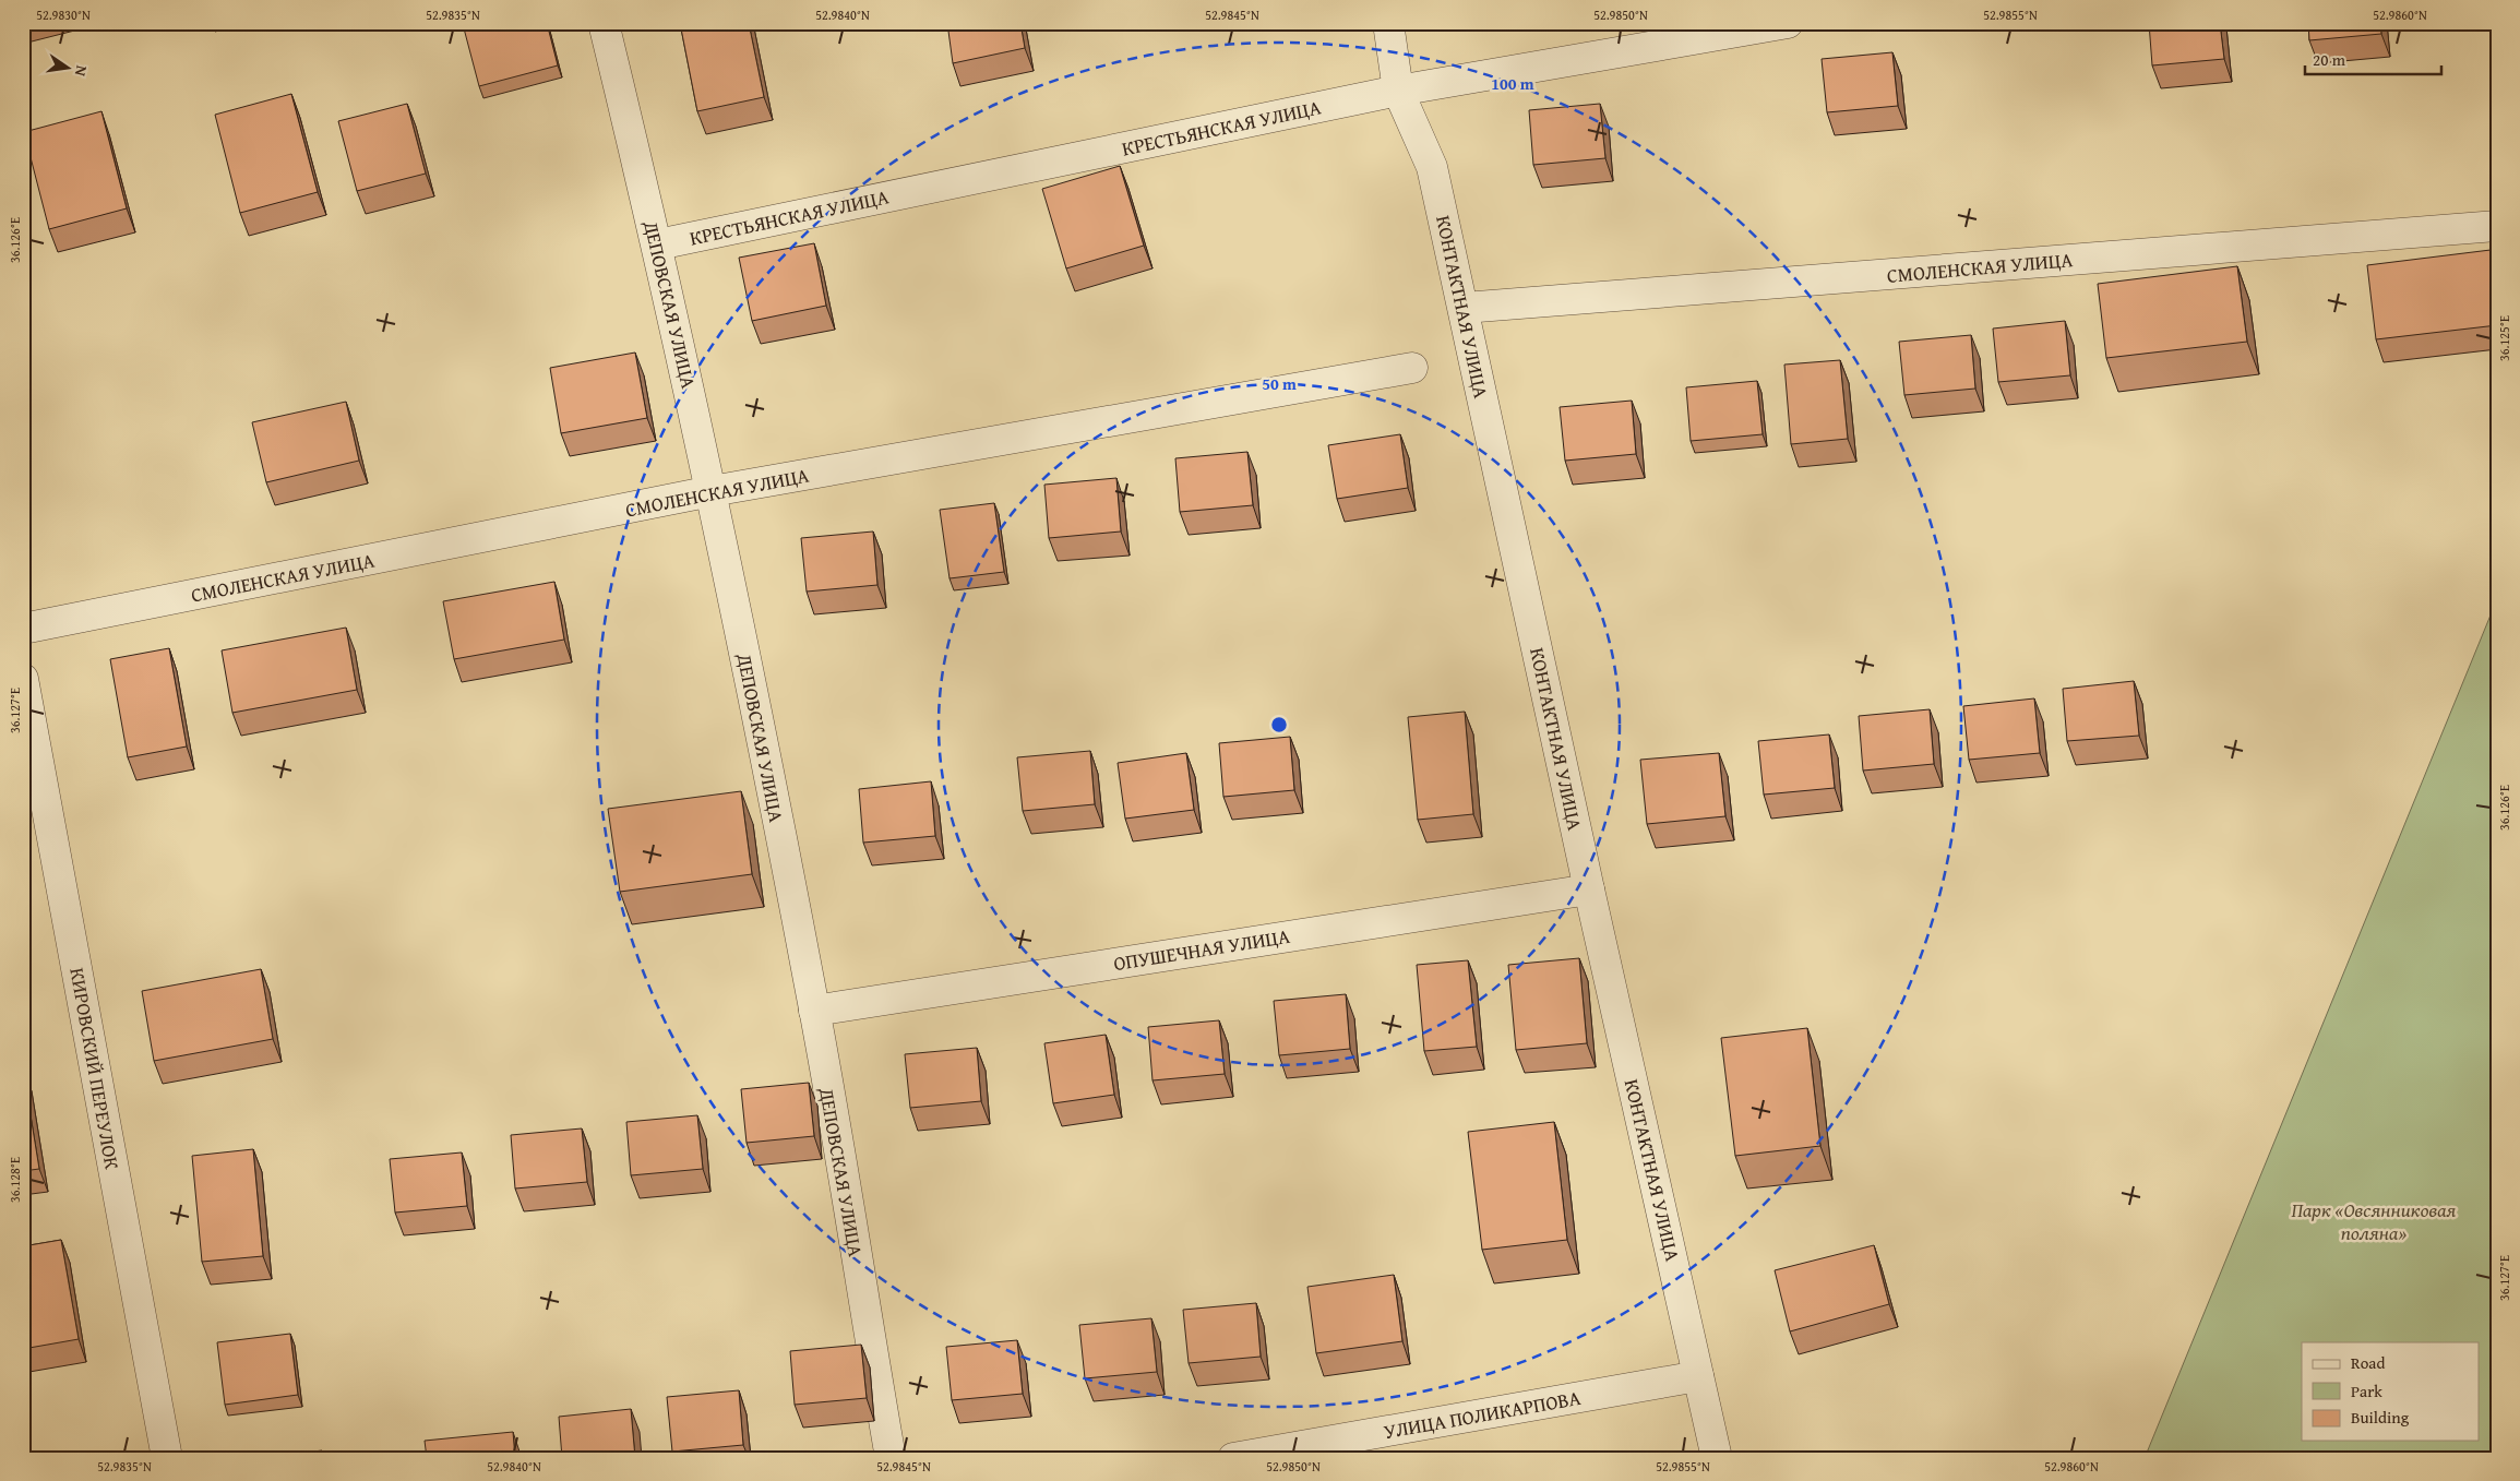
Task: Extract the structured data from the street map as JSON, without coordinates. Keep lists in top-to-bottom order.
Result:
{
  "streets": {
    "street": [
      "КРЕСТЬЯНСКАЯ УЛИЦА",
      "СМОЛЕНСКАЯ УЛИЦА",
      "ДЕПОВСКАЯ УЛИЦА",
      "КОНТАКТНАЯ УЛИЦА",
      "ОПУШЕЧНАЯ УЛИЦА",
      "КИРОВСКИЙ ПЕРЕУЛОК",
      "УЛИЦА ПОЛИКАРПОВА"
    ]
  },
  "crossings": [
    ["КРЕСТЬЯНСКАЯ УЛИЦА", "ДЕПОВСКАЯ УЛИЦА"],
    ["КРЕСТЬЯНСКАЯ УЛИЦА", "КОНТАКТНАЯ УЛИЦА"],
    ["СМОЛЕНСКАЯ УЛИЦА", "ДЕПОВСКАЯ УЛИЦА"],
    ["СМОЛЕНСКАЯ УЛИЦА", "КОНТАКТНАЯ УЛИЦА"],
    ["ДЕПОВСКАЯ УЛИЦА", "ОПУШЕЧНАЯ УЛИЦА"],
    ["КОНТАКТНАЯ УЛИЦА", "ОПУШЕЧНАЯ УЛИЦА"],
    ["КОНТАКТНАЯ УЛИЦА", "УЛИЦА ПОЛИКАРПОВА"]
  ],
  "parks": ["Парк «Овсянниковая поляна»"],
  "legend": ["Road", "Park", "Building"],
  "scale_bar": "20 m",
  "north": "right",
  "coordinates": [
    "52.9830°N",
    "52.9835°N",
    "52.9840°N",
    "52.9845°N",
    "52.9850°N",
    "52.9855°N",
    "52.9860°N",
    "36.126°E",
    "36.125°E",
    "36.127°E",
    "36.128°E"
  ],
  "rings": ["100 m", "50 m"]
}
